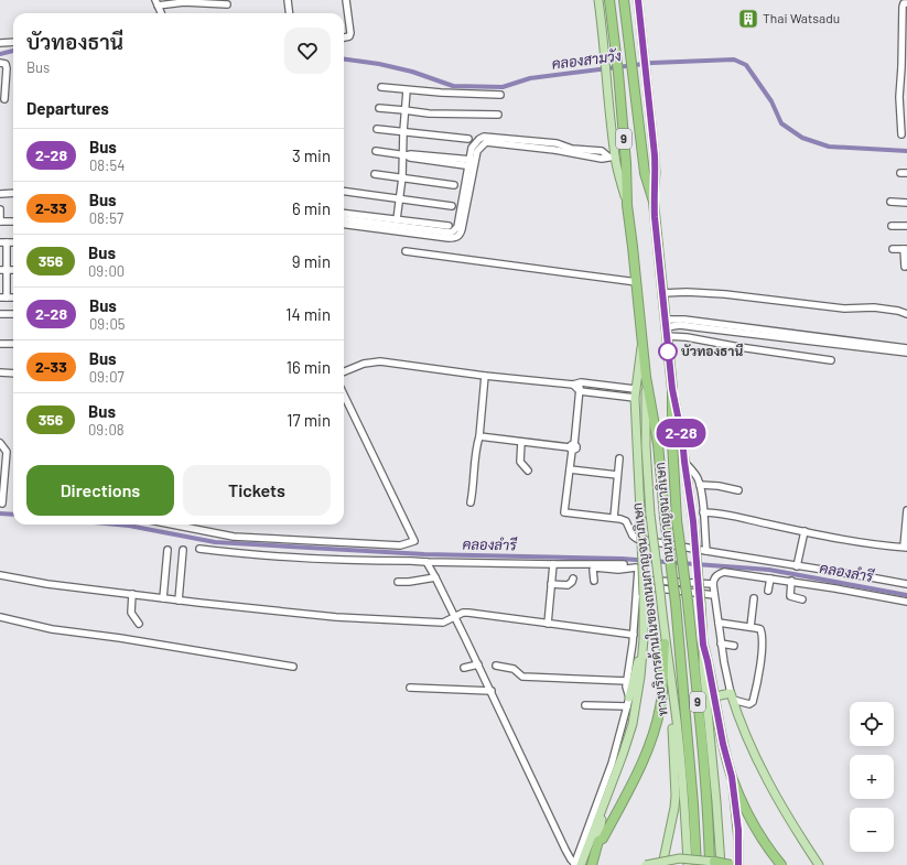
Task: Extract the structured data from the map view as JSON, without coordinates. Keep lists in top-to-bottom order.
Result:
{
  "streets": {
    "highway": ["9", "ถนนกาญจนาภิเษก"],
    "main road": ["ทางบริการด้านในของถนนกาญจนาภิเษก"]
  },
  "crossings": [
    ["ถนนกาญจนาภิเษก", "ทางบริการด้านในของถนนกาญจนาภิเษก"]
  ],
  "water": ["คลองสามวัง", "คลองลำรี"],
  "places": {
    "building": ["Thai Watsadu"],
    "other": ["บัวทองธานี"]
  },
  "lines": ["bus line 2-28"],
  "page": {
    "on_map": "2-28",
    "heading": [
      ["บัวทองธานี", "Bus"],
      "Departures"
    ],
    "list": [
      {
        "mark": "2-28",
        "name": "Bus",
        "note": "08:54",
        "value": "3 min"
      },
      {
        "mark": "2-33",
        "name": "Bus",
        "note": "08:57",
        "value": "6 min"
      },
      {
        "mark": "356",
        "name": "Bus",
        "note": "09:00",
        "value": "9 min"
      },
      {
        "mark": "2-28",
        "name": "Bus",
        "note": "09:05",
        "value": "14 min"
      },
      {
        "mark": "2-33",
        "name": "Bus",
        "note": "09:07",
        "value": "16 min"
      },
      {
        "mark": "356",
        "name": "Bus",
        "note": "09:08",
        "value": "17 min"
      }
    ],
    "buttons": ["Directions", "Tickets"],
    "map_buttons": ["+", "−"]
  }
}
